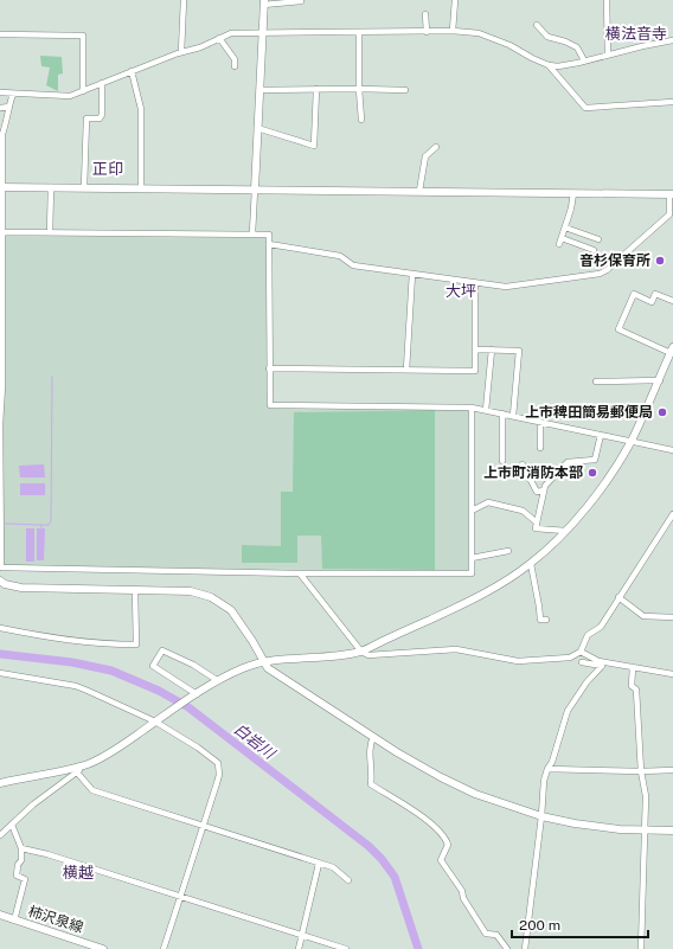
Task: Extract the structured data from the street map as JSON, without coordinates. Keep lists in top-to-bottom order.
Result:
{
  "streets": {
    "street": ["柿沢泉線"]
  },
  "districts": [
    "横法音寺",
    "正印",
    "大坪",
    "横越"
  ],
  "water": ["白岩川"],
  "places": ["音杉保育所", "上市稗田簡易郵便局", "上市町消防本部"],
  "scale_bar": "200 m"
}
